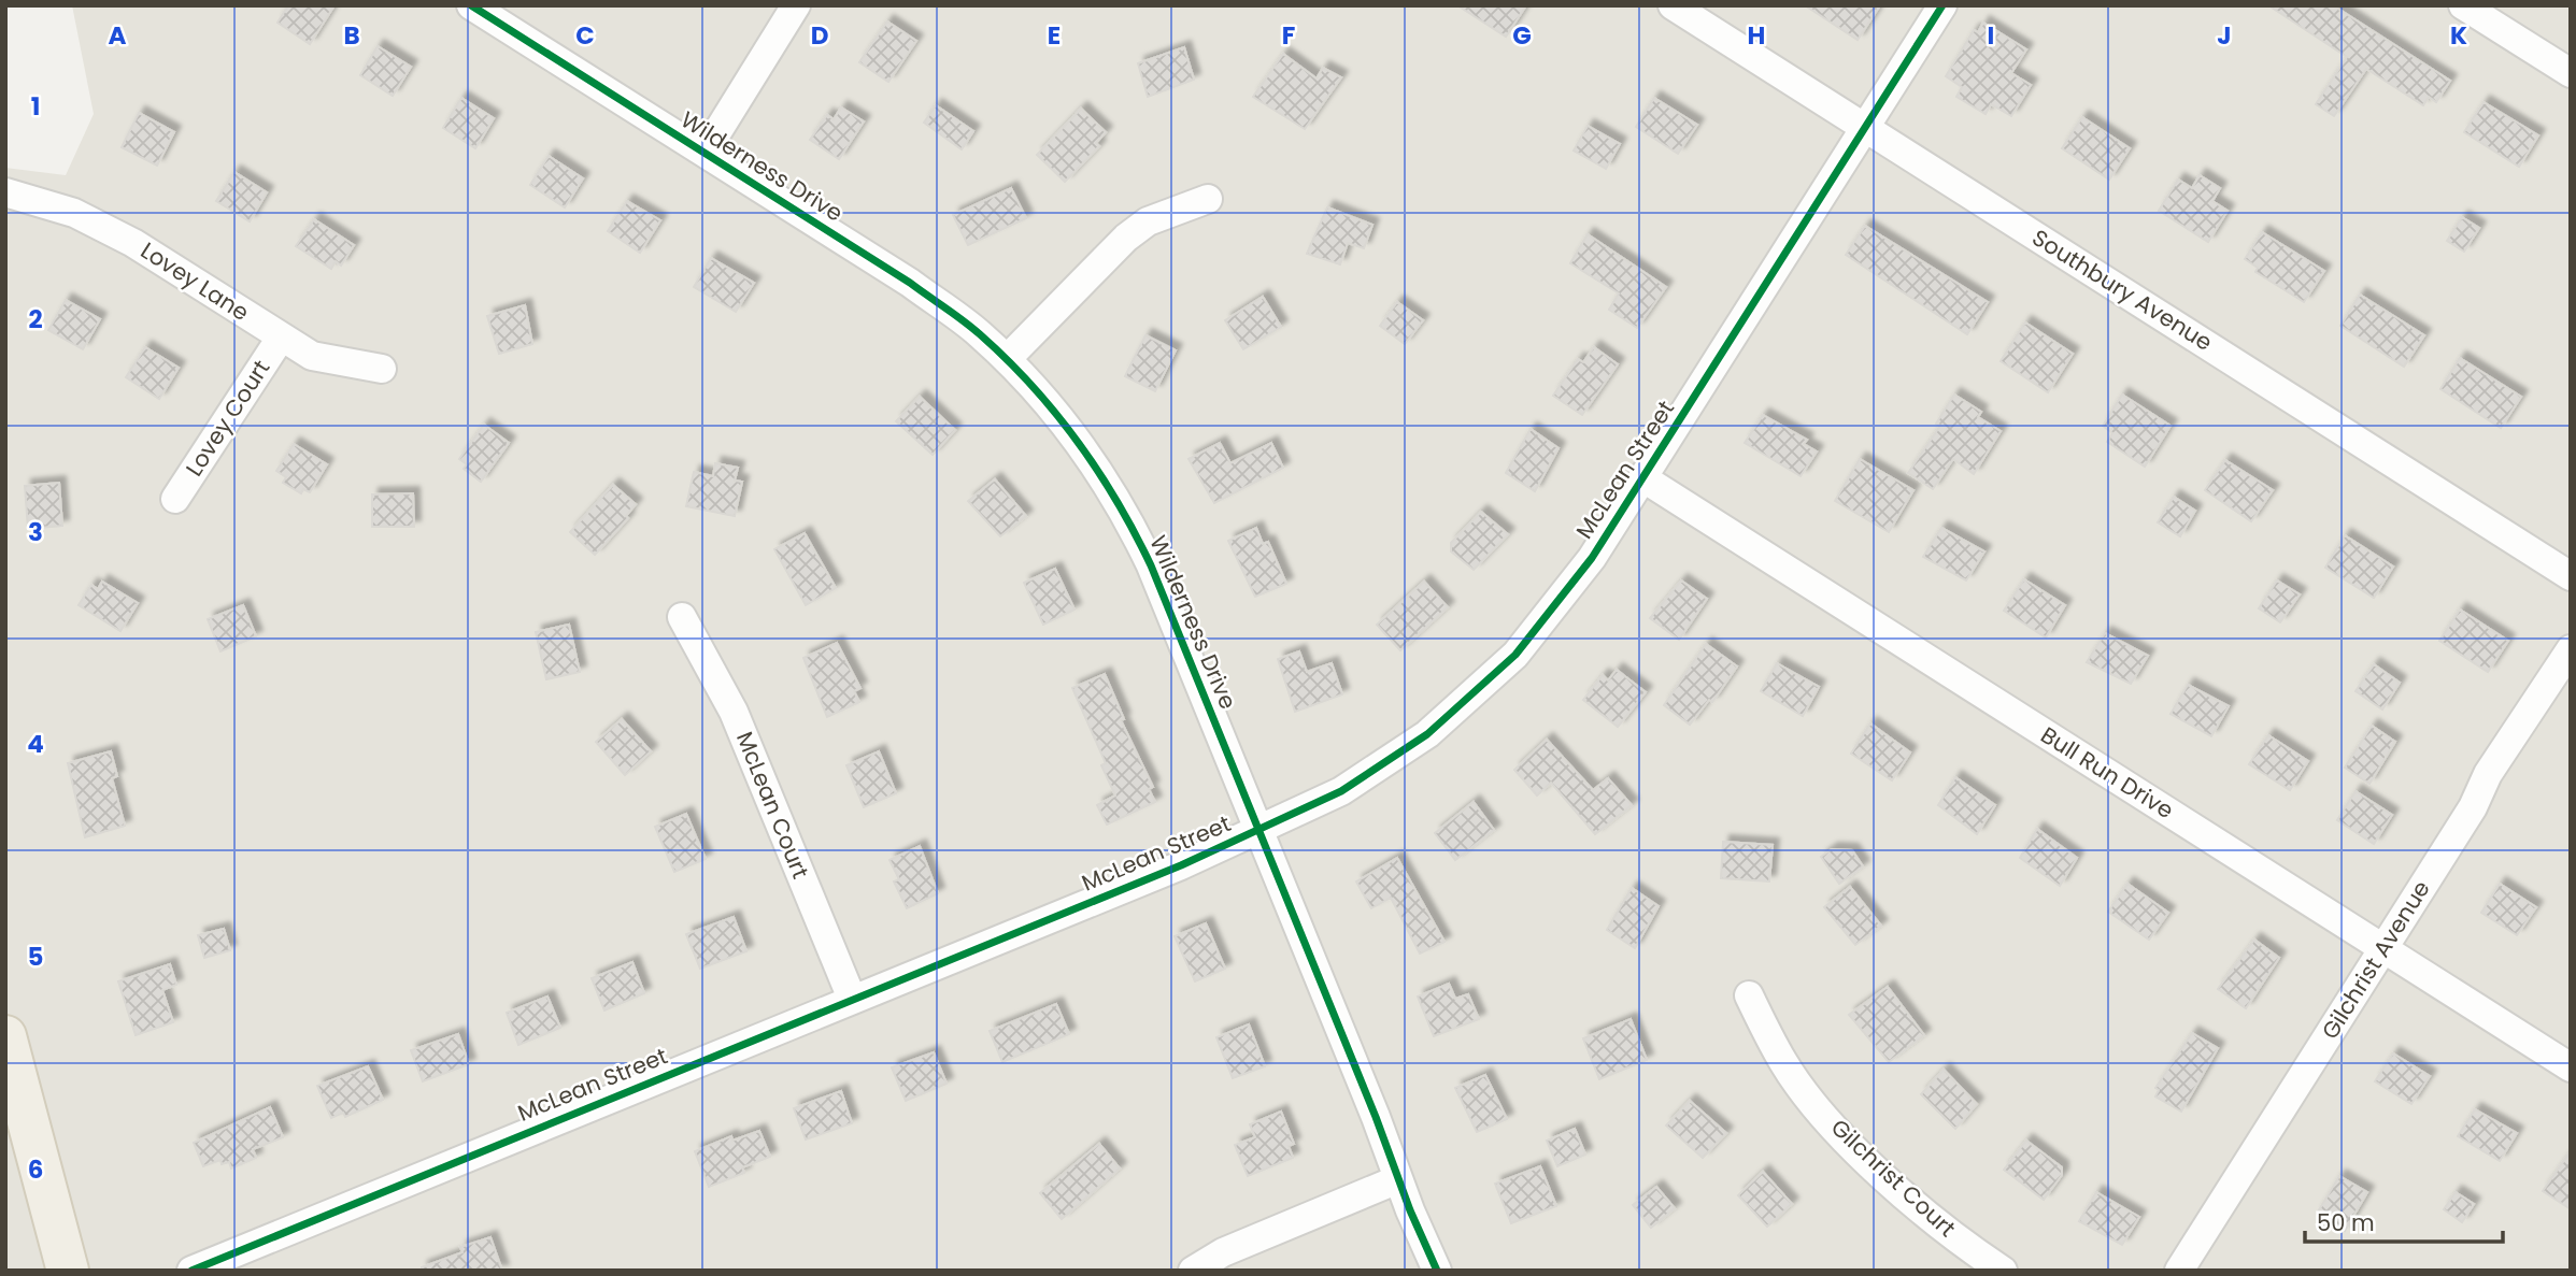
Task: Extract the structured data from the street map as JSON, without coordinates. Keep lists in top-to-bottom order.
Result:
{
  "streets": {
    "street": [
      "Wilderness Drive",
      "Lovey Lane",
      "Southbury Avenue",
      "Lovey Court",
      "McLean Street",
      "Bull Run Drive",
      "McLean Court",
      "Gilchrist Avenue",
      "Gilchrist Court"
    ]
  },
  "crossings": [
    ["Wilderness Drive", "McLean Street"],
    ["Lovey Lane", "Lovey Court"],
    ["Southbury Avenue", "McLean Street"],
    ["McLean Street", "Bull Run Drive"],
    ["McLean Street", "McLean Court"],
    ["Bull Run Drive", "Gilchrist Avenue"]
  ],
  "scale_bar": "50 m",
  "grid": {
    "columns": [
      "A",
      "B",
      "C",
      "D",
      "E",
      "F",
      "G",
      "H",
      "I",
      "J",
      "K"
    ],
    "rows": [
      "1",
      "2",
      "3",
      "4",
      "5",
      "6"
    ]
  }
}
